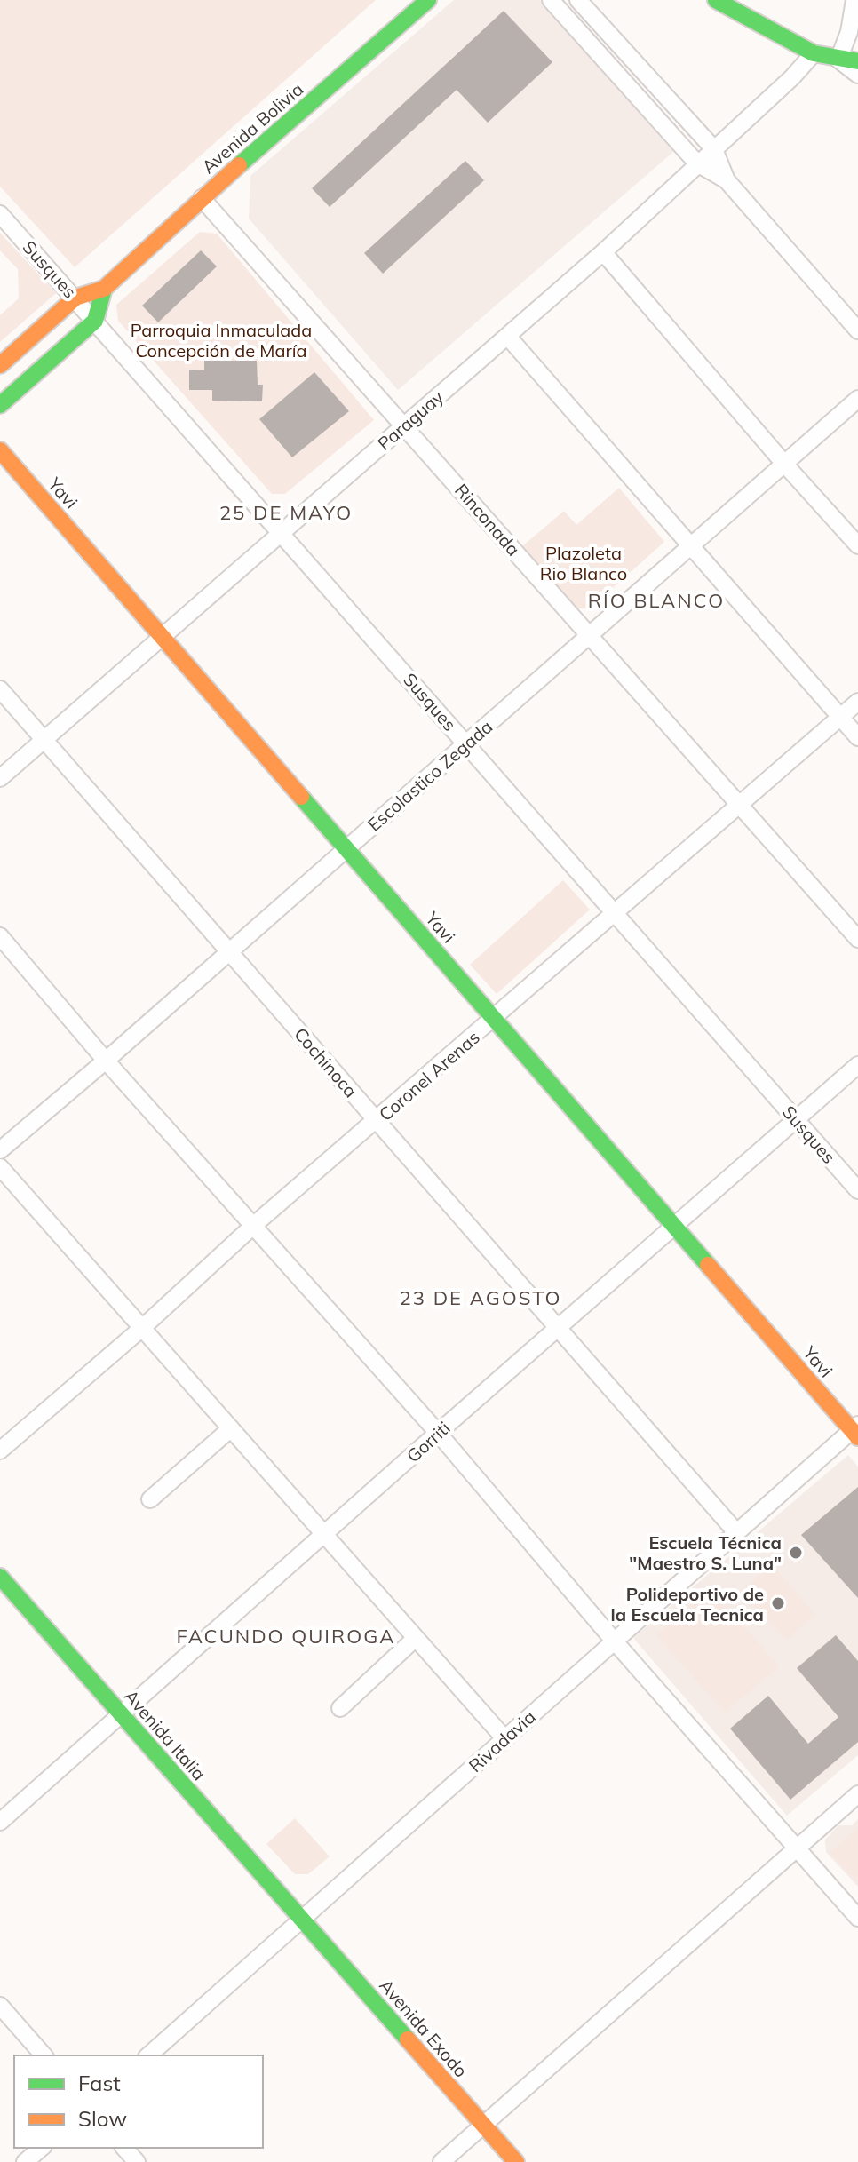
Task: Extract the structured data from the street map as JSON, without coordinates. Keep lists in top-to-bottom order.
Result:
{
  "streets": {
    "street": [
      "Avenida Bolivia",
      "Susques",
      "Paraguay",
      "Yavi",
      "Rinconada",
      "Escolastico Zegada",
      "Cochinoca",
      "Coronel Arenas",
      "Gorriti",
      "Avenida Italia",
      "Rivadavia",
      "Avenida Exodo"
    ]
  },
  "crossings": [
    ["Avenida Bolivia", "Susques"],
    ["Avenida Bolivia", "Rinconada"],
    ["Susques", "Paraguay"],
    ["Susques", "Escolastico Zegada"],
    ["Susques", "Coronel Arenas"],
    ["Susques", "Gorriti"],
    ["Paraguay", "Yavi"],
    ["Paraguay", "Rinconada"],
    ["Paraguay", "Cochinoca"],
    ["Yavi", "Escolastico Zegada"],
    ["Yavi", "Coronel Arenas"],
    ["Yavi", "Gorriti"],
    ["Yavi", "Rivadavia"],
    ["Rinconada", "Escolastico Zegada"],
    ["Rinconada", "Coronel Arenas"],
    ["Escolastico Zegada", "Cochinoca"],
    ["Cochinoca", "Coronel Arenas"],
    ["Cochinoca", "Gorriti"],
    ["Cochinoca", "Rivadavia"],
    ["Gorriti", "Avenida Italia"],
    ["Avenida Italia", "Rivadavia"],
    ["Avenida Italia", "Avenida Exodo"],
    ["Rivadavia", "Avenida Exodo"]
  ],
  "districts": [
    "25 DE MAYO",
    "RÍO BLANCO",
    "23 DE AGOSTO",
    "FACUNDO QUIROGA"
  ],
  "parks": ["Parroquia Inmaculada Concepción de María", "Plazoleta Rio Blanco"],
  "places": ["Escuela Técnica \"Maestro S. Luna\"", "Polideportivo de la Escuela Tecnica"],
  "legend": ["Fast", "Slow"]
}
